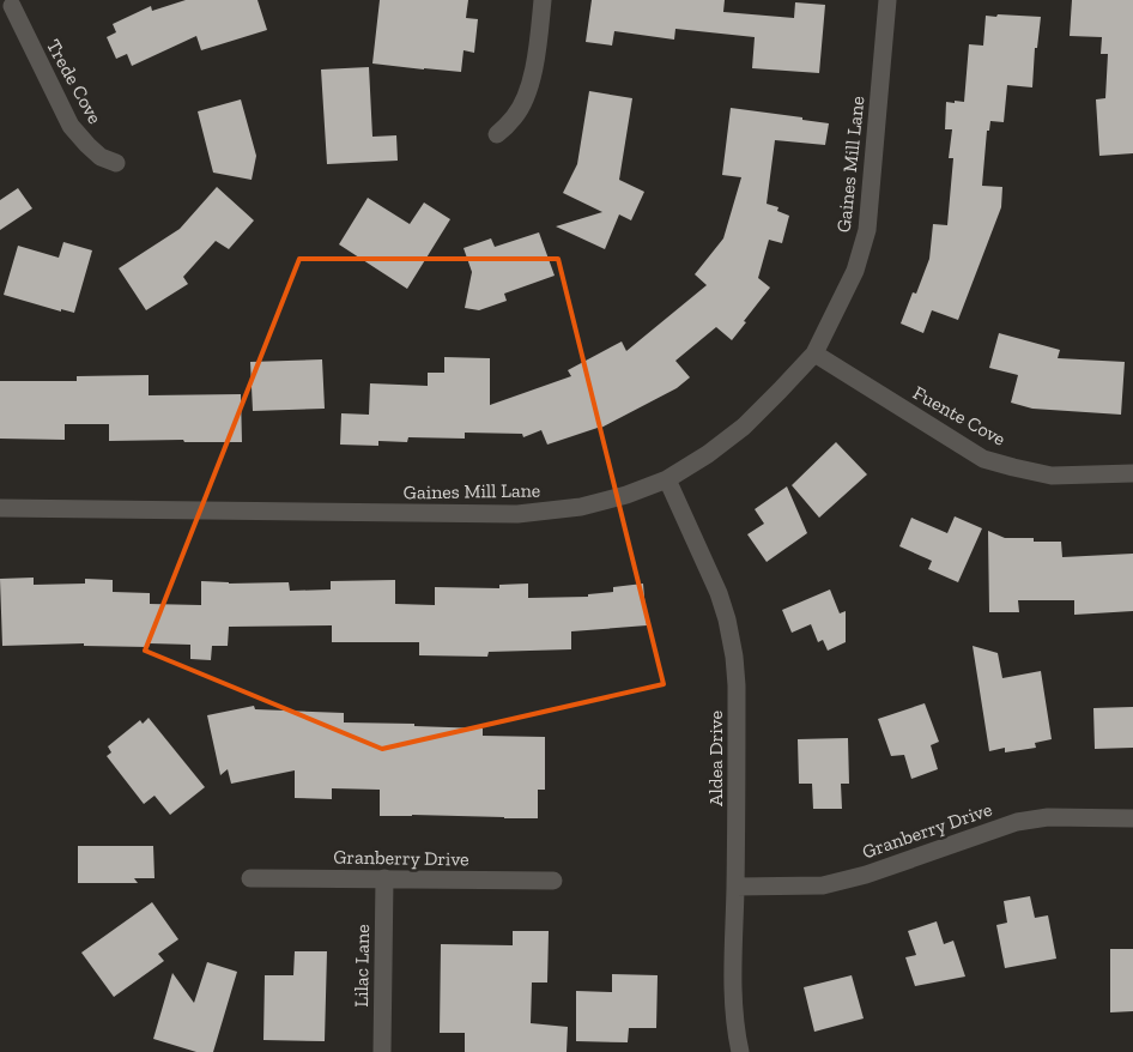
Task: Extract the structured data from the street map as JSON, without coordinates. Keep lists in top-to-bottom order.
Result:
{
  "streets": {
    "street": [
      "Trede Cove",
      "Gaines Mill Lane",
      "Fuente Cove",
      "Aldea Drive",
      "Granberry Drive",
      "Lilac Lane"
    ]
  },
  "crossings": [
    ["Gaines Mill Lane", "Fuente Cove"],
    ["Gaines Mill Lane", "Aldea Drive"],
    ["Aldea Drive", "Granberry Drive"],
    ["Granberry Drive", "Lilac Lane"]
  ]
}
